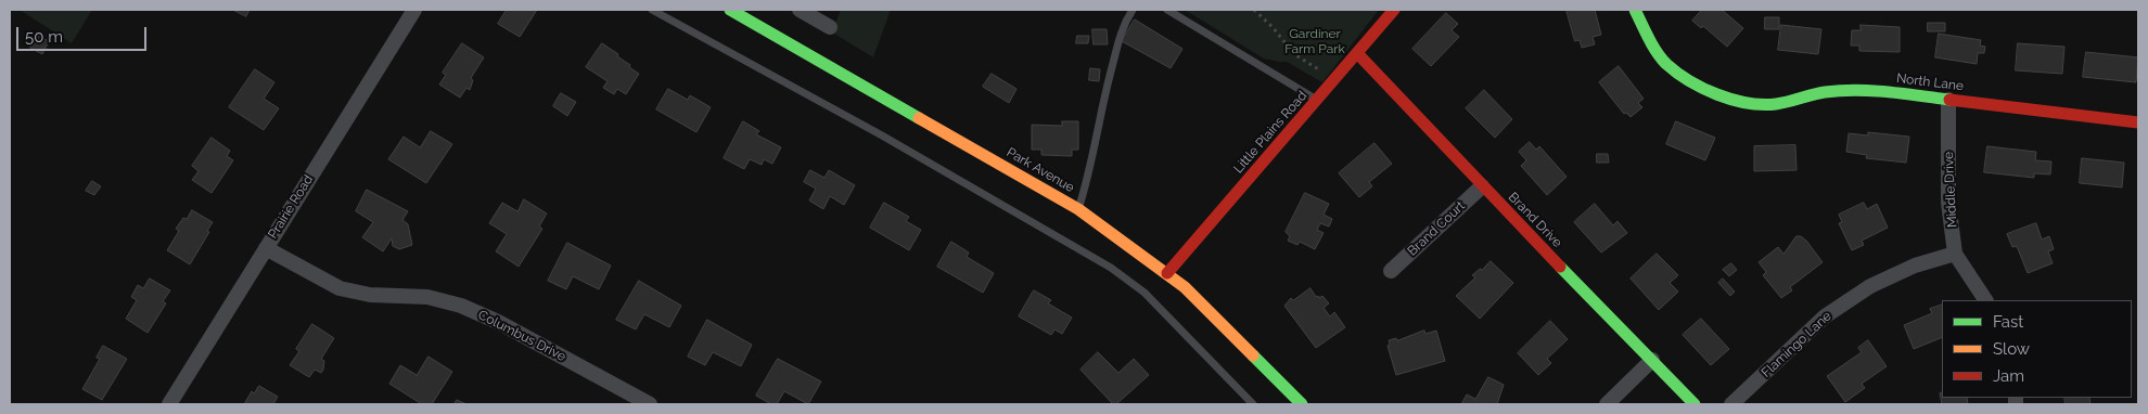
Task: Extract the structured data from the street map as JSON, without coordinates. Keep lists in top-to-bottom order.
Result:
{
  "streets": {
    "street": [
      "North Lane",
      "Little Plains Road",
      "Park Avenue",
      "Middle Drive",
      "Prairie Road",
      "Brand Drive",
      "Brand Court",
      "Columbus Drive",
      "Flamingo Lane"
    ]
  },
  "crossings": [
    ["North Lane", "Middle Drive"],
    ["Little Plains Road", "Park Avenue"],
    ["Little Plains Road", "Brand Drive"],
    ["Middle Drive", "Flamingo Lane"],
    ["Prairie Road", "Columbus Drive"],
    ["Brand Drive", "Brand Court"]
  ],
  "parks": ["Gardiner Farm Park"],
  "legend": ["Fast", "Slow", "Jam"],
  "scale_bar": "50 m"
}
